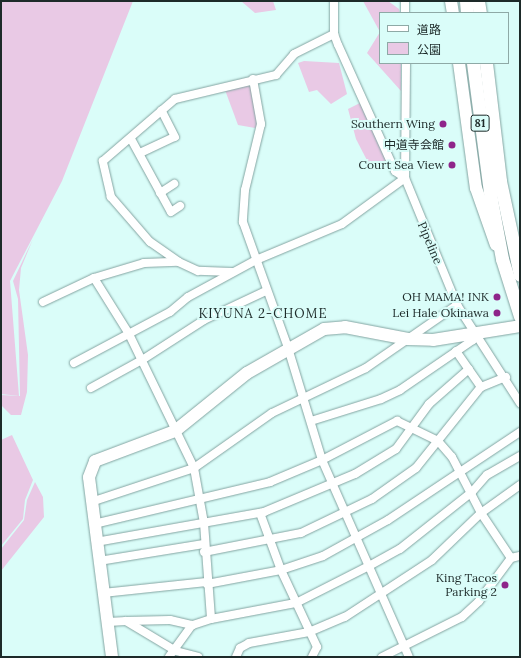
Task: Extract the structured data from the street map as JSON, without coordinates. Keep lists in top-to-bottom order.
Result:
{
  "streets": {
    "main road": ["81"],
    "street": ["Pipeline"]
  },
  "districts": ["KIYUNA 2-CHOME"],
  "places": [
    "Southern Wing",
    "中道寺会館",
    "Court Sea View",
    "OH MAMA! INK",
    "Lei Hale Okinawa",
    "King Tacos Parking 2"
  ],
  "legend": ["道路", "公園"]
}
